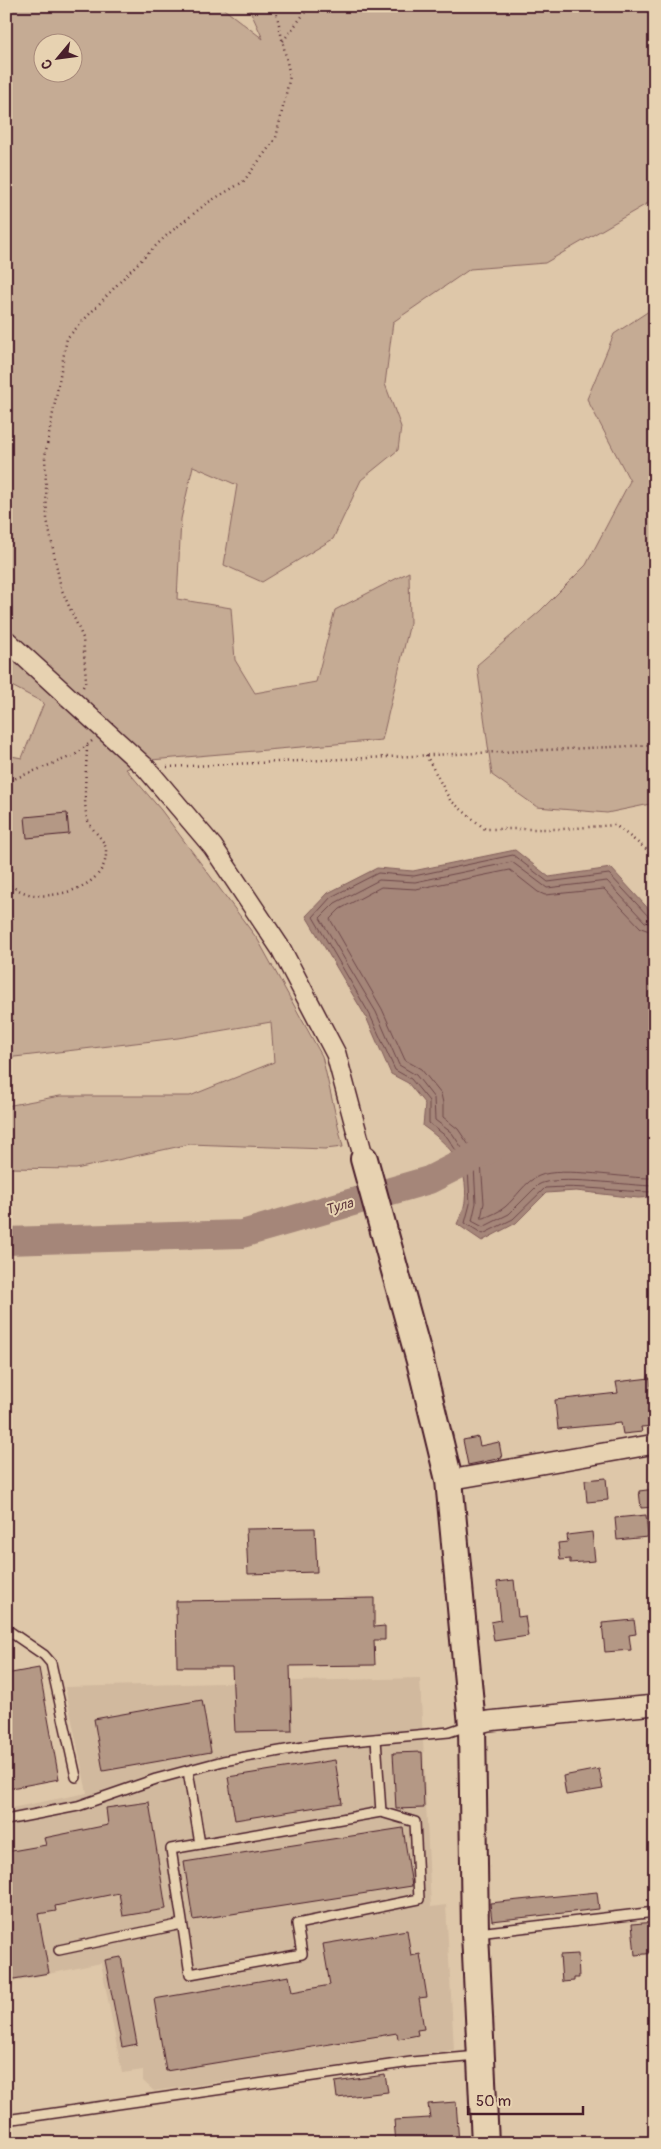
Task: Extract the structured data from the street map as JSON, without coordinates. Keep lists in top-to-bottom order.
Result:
{
  "water": ["Тула"],
  "scale_bar": "50 m",
  "north": "bottom left"
}
